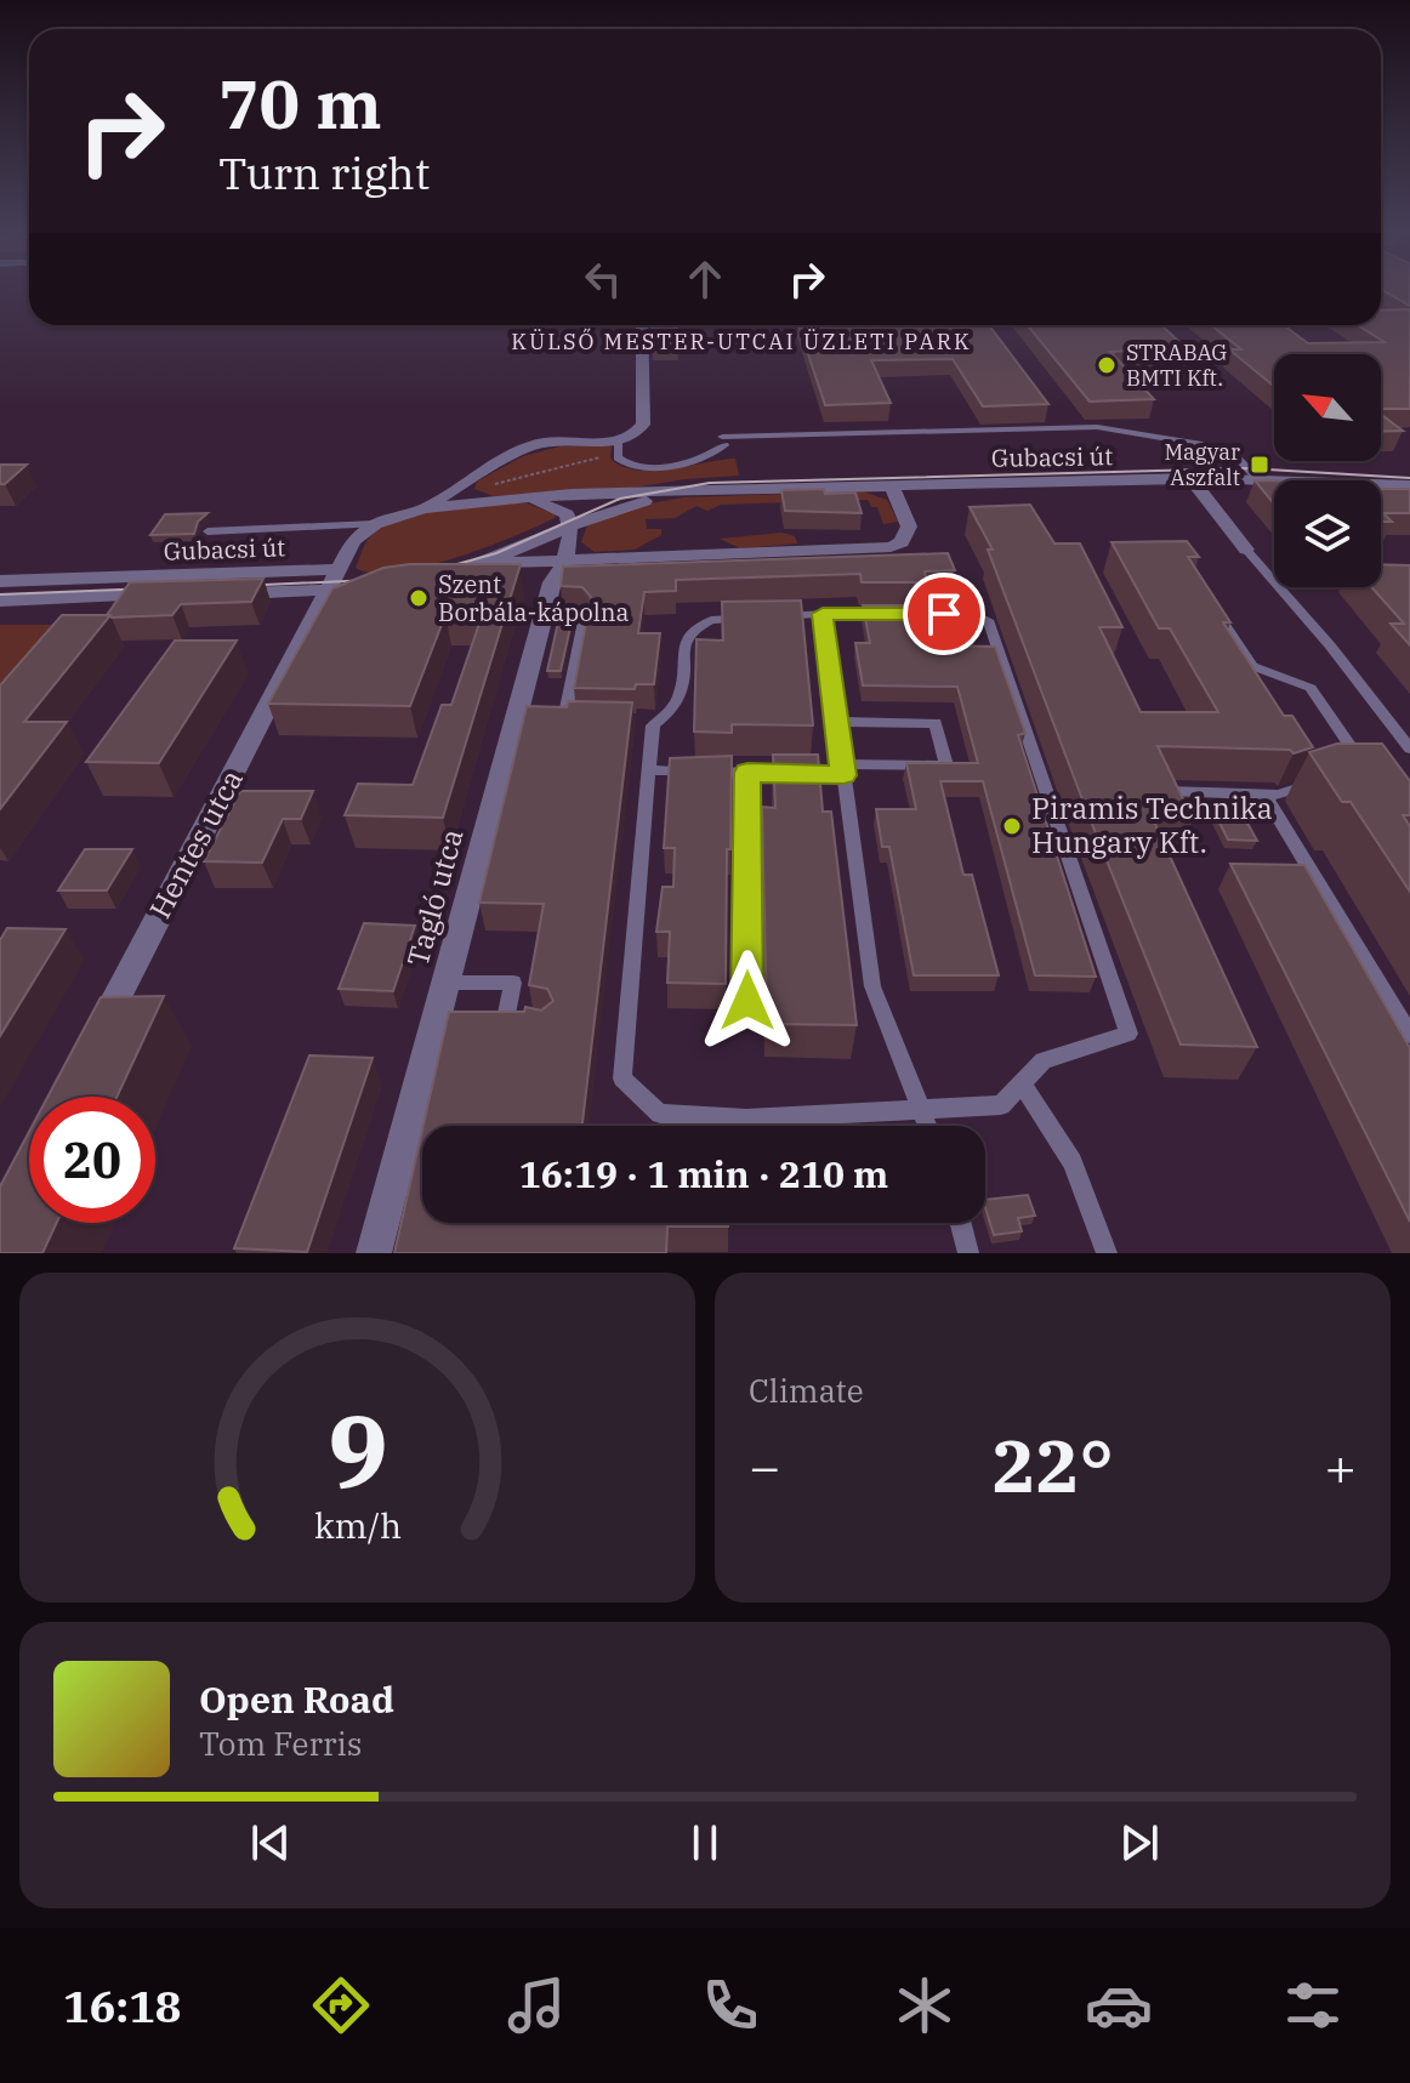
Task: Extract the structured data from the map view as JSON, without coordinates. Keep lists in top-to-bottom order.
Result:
{
  "streets": {
    "street": ["Gubacsi út", "Hentes utca", "Tagló utca"]
  },
  "crossings": [
    ["Gubacsi út", "Hentes utca"],
    ["Gubacsi út", "Tagló utca"]
  ],
  "districts": ["KÜLSŐ MESTER-UTCAI ÜZLETI PARK"],
  "places": {
    "other": ["STRABAG BMTI Kft.", "Szent Borbála-kápolna", "Piramis Technika Hungary Kft."],
    "transit": ["Magyar Aszfalt"]
  },
  "north": "top left",
  "page": {
    "turn": ["70 m", "Turn right"],
    "limit": "20",
    "trip": "16:19 · 1 min · 210 m",
    "tile": "Climate",
    "heat": ["−", "22°", "+"],
    "song": ["Open Road", "Tom Ferris"],
    "tabs": "16:18",
    "gauge": ["9", "km/h"]
  }
}
